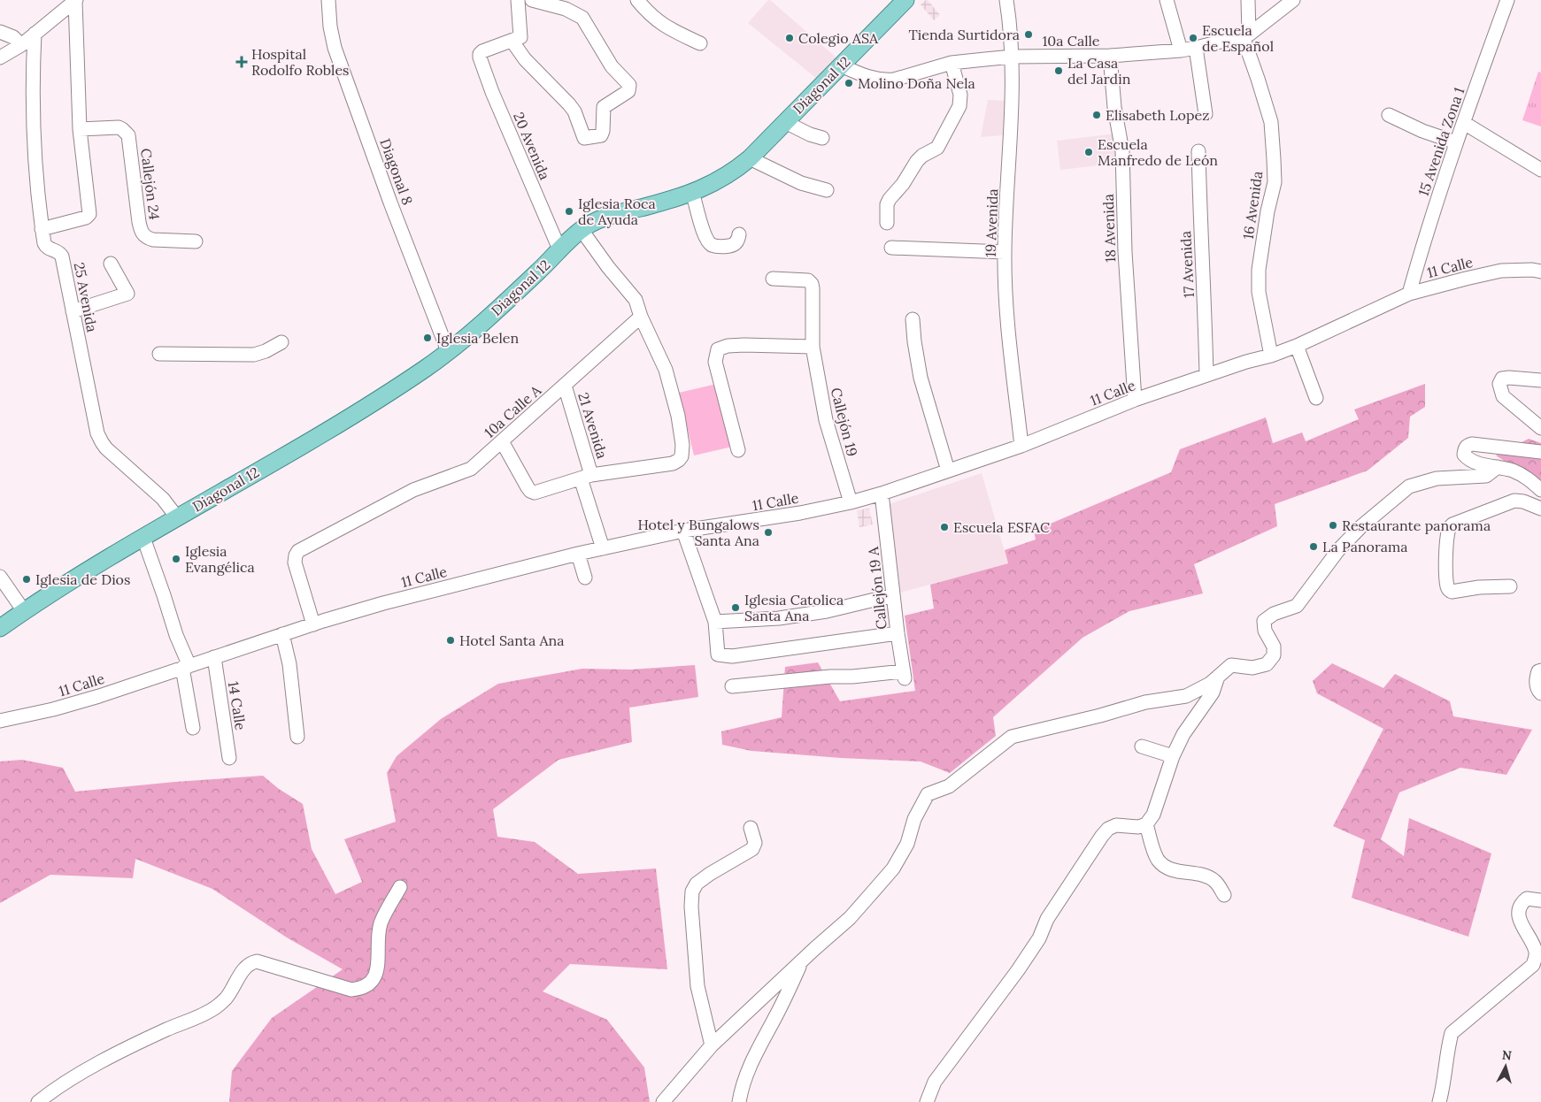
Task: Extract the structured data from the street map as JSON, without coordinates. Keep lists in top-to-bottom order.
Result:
{
  "streets": {
    "main road": ["Diagonal 12"],
    "street": [
      "10a Calle",
      "15 Avenida Zona 1",
      "20 Avenida",
      "Diagonal 8",
      "Callejón 24",
      "16 Avenida",
      "19 Avenida",
      "18 Avenida",
      "17 Avenida",
      "11 Calle",
      "25 Avenida",
      "10a Calle A",
      "Callejón 19",
      "21 Avenida",
      "Callejón 19 A",
      "14 Calle"
    ]
  },
  "crossings": [
    ["10a Calle", "Diagonal 12"],
    ["10a Calle", "16 Avenida"],
    ["10a Calle", "19 Avenida"],
    ["10a Calle", "18 Avenida"],
    ["Diagonal 12", "20 Avenida"],
    ["Diagonal 12", "Diagonal 8"],
    ["Diagonal 12", "25 Avenida"],
    ["15 Avenida Zona 1", "11 Calle"],
    ["16 Avenida", "11 Calle"],
    ["19 Avenida", "11 Calle"],
    ["18 Avenida", "11 Calle"],
    ["17 Avenida", "11 Calle"],
    ["11 Calle", "10a Calle A"],
    ["11 Calle", "Callejón 19"],
    ["11 Calle", "21 Avenida"],
    ["11 Calle", "Callejón 19 A"],
    ["11 Calle", "14 Calle"],
    ["10a Calle A", "21 Avenida"]
  ],
  "places": {
    "other": [
      "Tienda Surtidora",
      "Colegio ASA",
      "Escuela de Español",
      "La Casa del Jardin",
      "Molino Doña Nela",
      "Elisabeth Lopez",
      "Escuela Manfredo de León",
      "Iglesia Roca de Ayuda",
      "Iglesia Belen",
      "Restaurante panorama",
      "Escuela ESFAC",
      "Hotel y Bungalows Santa Ana",
      "La Panorama",
      "Iglesia Evangélica",
      "Iglesia de Dios",
      "Iglesia Catolica Santa Ana",
      "Hotel Santa Ana"
    ],
    "health": ["Hospital Rodolfo Robles"]
  },
  "north": "top"
}
